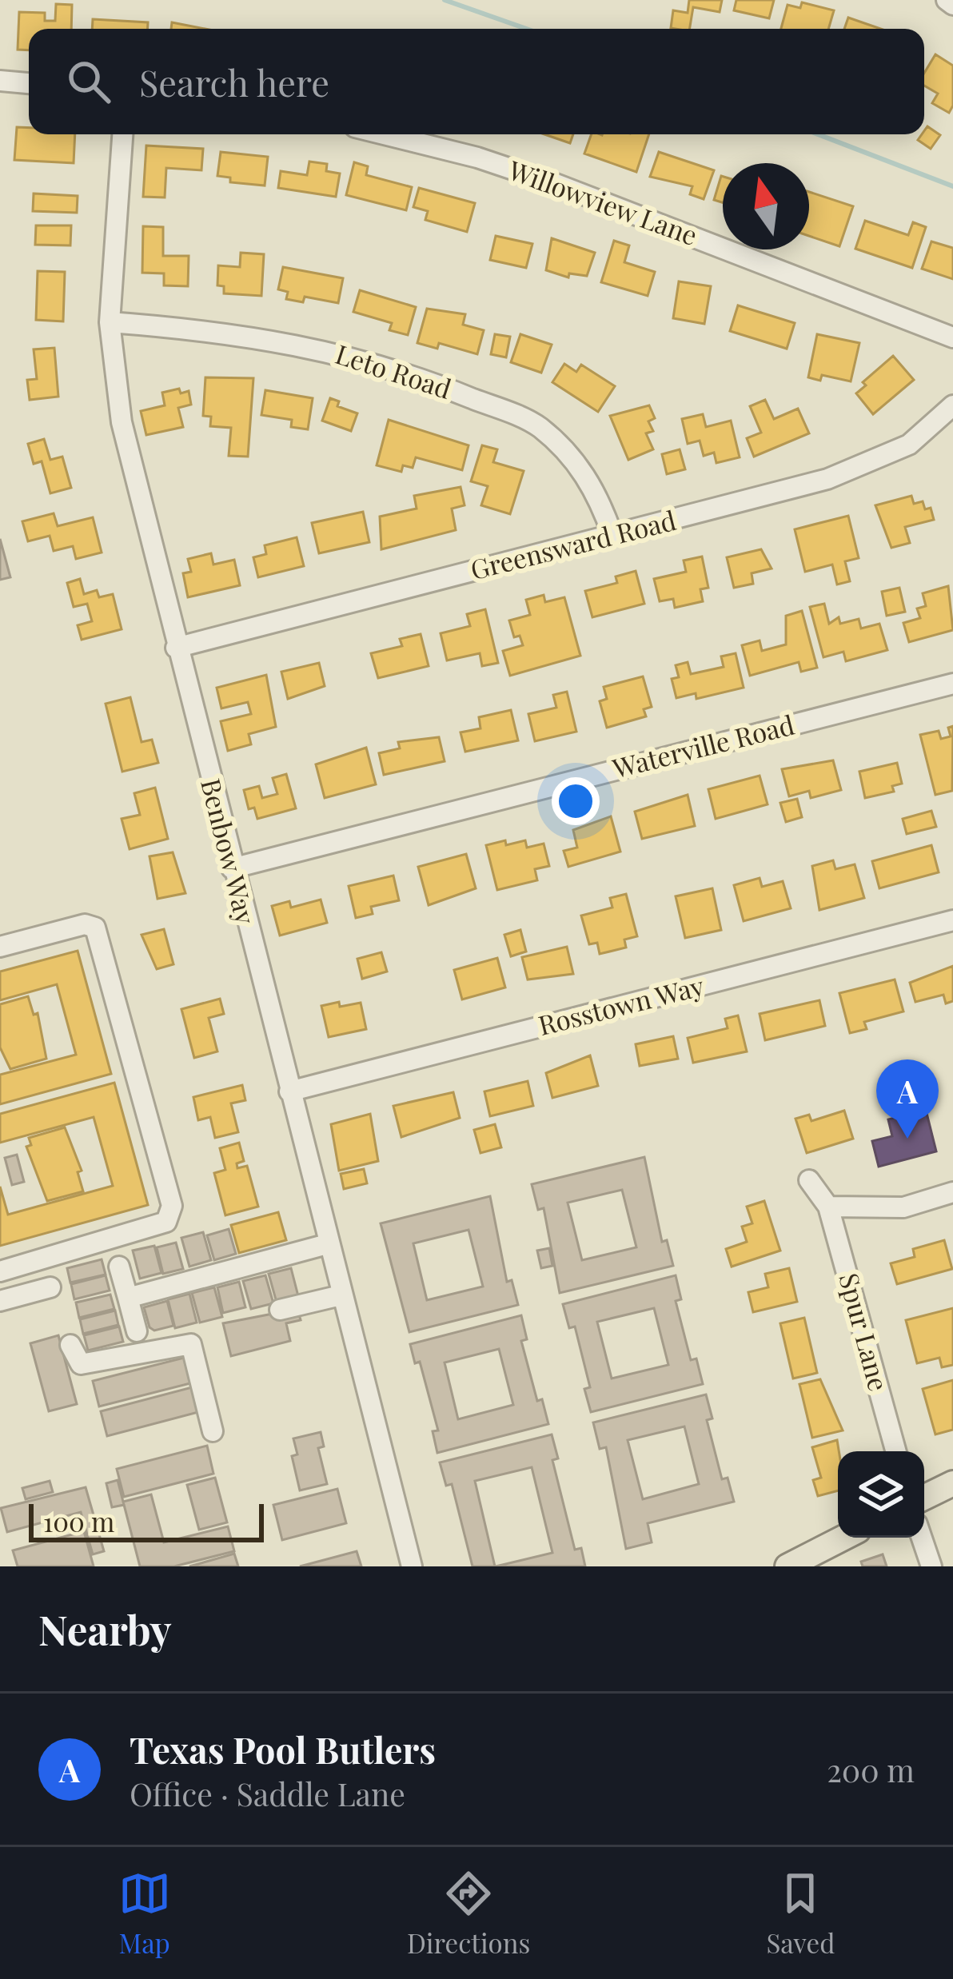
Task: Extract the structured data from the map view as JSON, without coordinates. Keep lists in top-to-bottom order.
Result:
{
  "streets": {
    "street": [
      "Willowview Lane",
      "Leto Road",
      "Greensward Road",
      "Waterville Road",
      "Benbow Way",
      "Rosstown Way",
      "Spur Lane"
    ]
  },
  "crossings": [
    ["Leto Road", "Greensward Road"],
    ["Leto Road", "Benbow Way"],
    ["Greensward Road", "Benbow Way"],
    ["Waterville Road", "Benbow Way"],
    ["Benbow Way", "Rosstown Way"]
  ],
  "scale_bar": "100 m",
  "north": "top",
  "page": {
    "search": "Search here",
    "pins": "A",
    "scale": "100 m",
    "heading": "Nearby",
    "list": [
      {
        "mark": "A",
        "name": "Texas Pool Butlers",
        "note": "Office · Saddle Lane",
        "value": "200 m"
      }
    ],
    "nav": ["Map", "Directions", "Saved"]
  }
}
